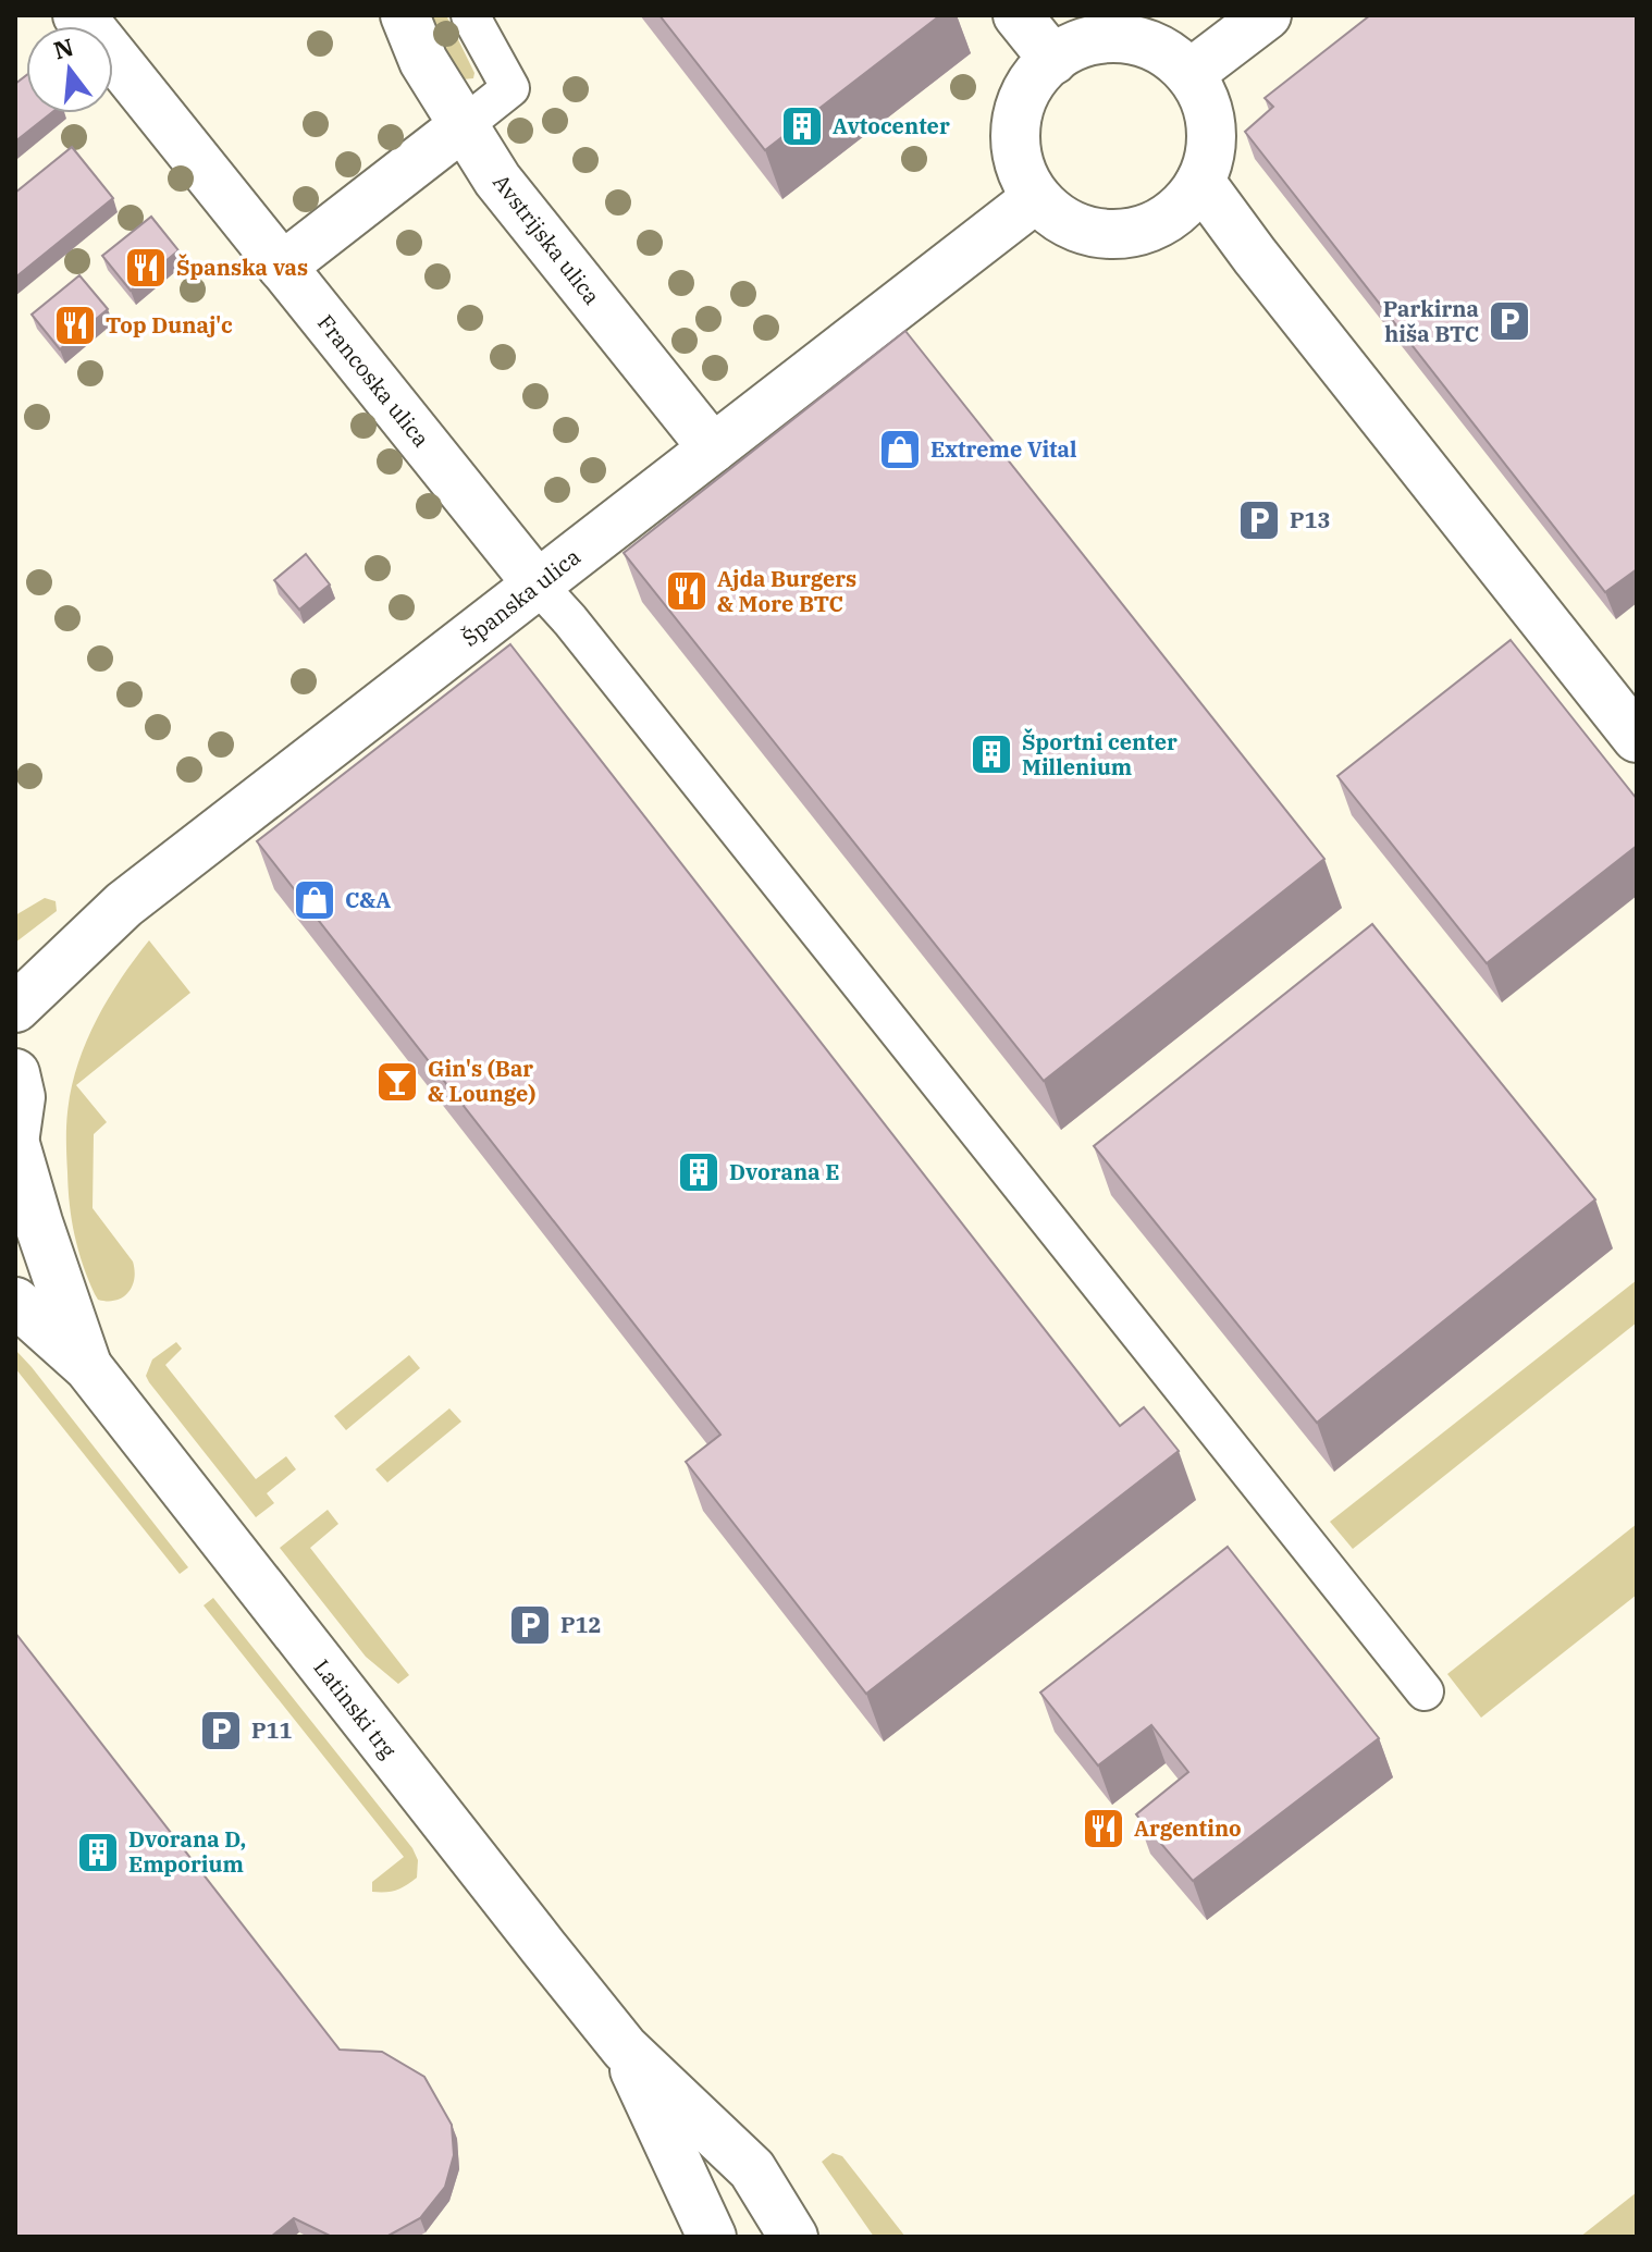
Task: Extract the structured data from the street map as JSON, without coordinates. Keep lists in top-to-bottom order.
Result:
{
  "streets": {
    "street": [
      "Avstrijska ulica",
      "Francoska ulica",
      "Španska ulica",
      "Latinski trg"
    ]
  },
  "crossings": [
    ["Avstrijska ulica", "Španska ulica"],
    ["Francoska ulica", "Španska ulica"]
  ],
  "places": {
    "building": [
      "Avtocenter",
      "Športni center Millenium",
      "Dvorana E",
      "Dvorana D, Emporium"
    ],
    "restaurant": [
      "Španska vas",
      "Top Dunaj'c",
      "Ajda Burgers & More BTC",
      "Argentino"
    ],
    "parking": [
      "Parkirna hiša BTC",
      "P13",
      "P12",
      "P11"
    ],
    "shop": ["Extreme Vital", "C&A"],
    "bar": ["Gin's (Bar & Lounge)"]
  },
  "north": "top"
}
